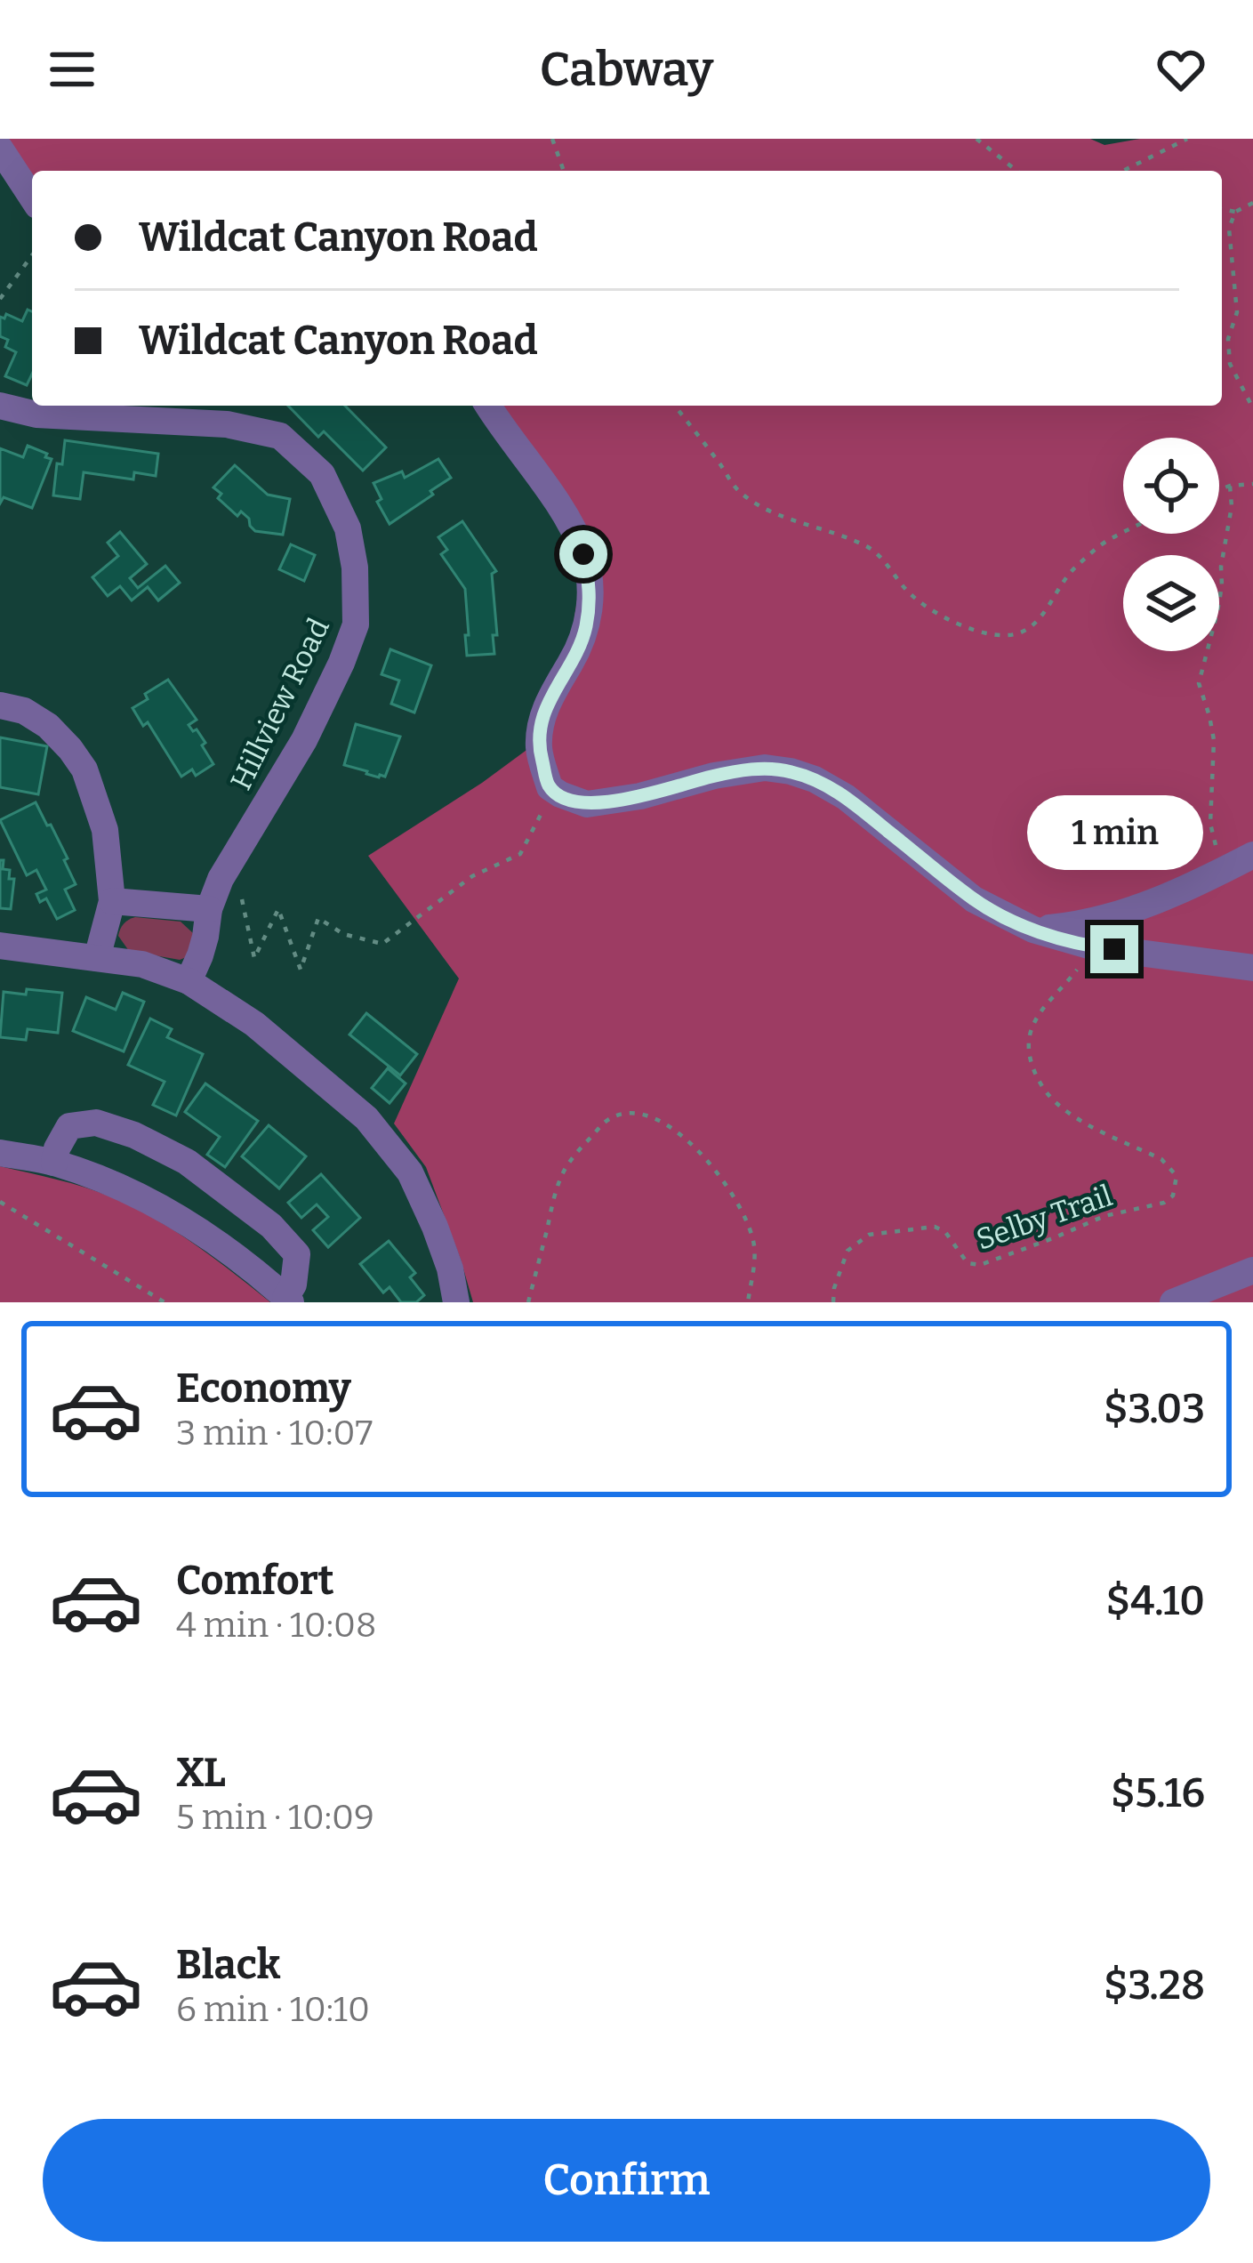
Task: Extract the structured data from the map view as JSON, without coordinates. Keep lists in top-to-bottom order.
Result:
{
  "streets": {
    "street": ["Hillview Road"],
    "path": ["Selby Trail"]
  },
  "page": {
    "header": "Cabway",
    "banner": ["Wildcat Canyon Road", "Wildcat Canyon Road"],
    "bubble": "1 min",
    "list": [
      {
        "name": "Economy",
        "note": "3 min · 10:07",
        "value": "$3.03"
      },
      {
        "name": "Comfort",
        "note": "4 min · 10:08",
        "value": "$4.10"
      },
      {
        "name": "XL",
        "note": "5 min · 10:09",
        "value": "$5.16"
      },
      {
        "name": "Black",
        "note": "6 min · 10:10",
        "value": "$3.28"
      }
    ],
    "buttons": "Confirm"
  }
}
